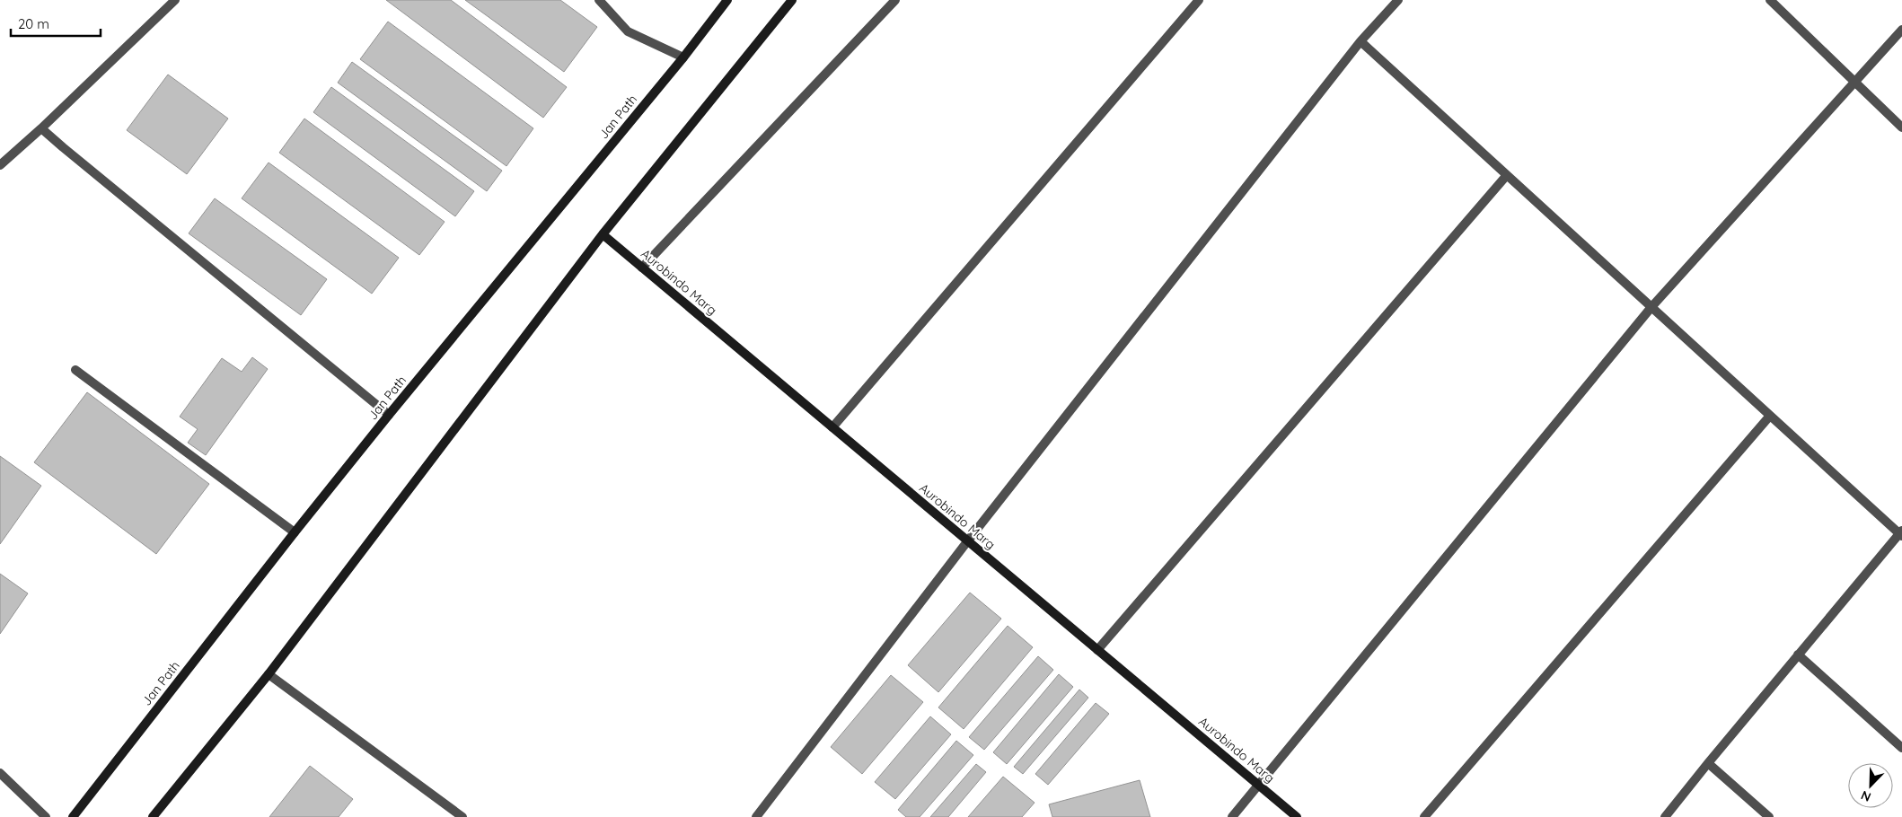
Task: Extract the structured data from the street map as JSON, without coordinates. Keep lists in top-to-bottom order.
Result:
{
  "streets": {
    "main road": ["Jan Path", "Aurobindo Marg"]
  },
  "scale_bar": "20 m",
  "north": "bottom left"
}
